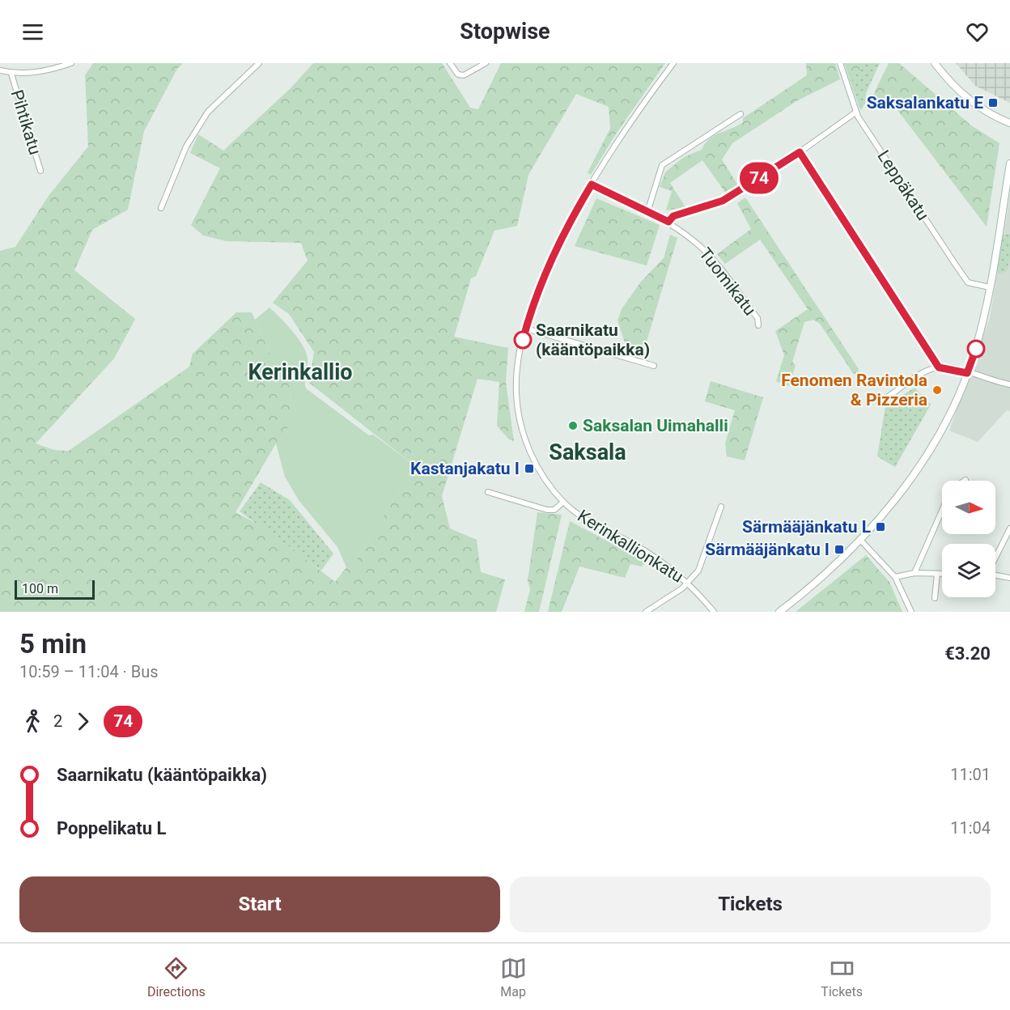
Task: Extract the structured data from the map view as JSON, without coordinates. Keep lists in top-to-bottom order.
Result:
{
  "streets": {
    "street": [
      "Pihtikatu",
      "Leppäkatu",
      "Tuomikatu",
      "Kerinkallionkatu"
    ]
  },
  "crossings": [
    ["Tuomikatu", "Kerinkallionkatu"]
  ],
  "districts": ["Kerinkallio", "Saksala"],
  "places": {
    "transit": [
      "Saksalankatu E",
      "Kastanjakatu I",
      "Särmääjänkatu L",
      "Särmääjänkatu I"
    ],
    "other": ["Saarnikatu (kääntöpaikka)", "Fenomen Ravintola & Pizzeria", "Saksalan Uimahalli"]
  },
  "lines": ["bus line 74"],
  "scale_bar": "100 m",
  "north": "right",
  "page": {
    "header": "Stopwise",
    "on_map": "74",
    "scale": "100 m",
    "heading": ["5 min", "10:59 – 11:04 · Bus", "€3.20"],
    "legs": ["2", "74"],
    "list": [
      {
        "name": "Saarnikatu (kääntöpaikka)",
        "value": "11:01"
      },
      {
        "name": "Poppelikatu L",
        "value": "11:04"
      }
    ],
    "buttons": ["Start", "Tickets"],
    "tabs": ["Directions", "Map", "Tickets"]
  }
}
